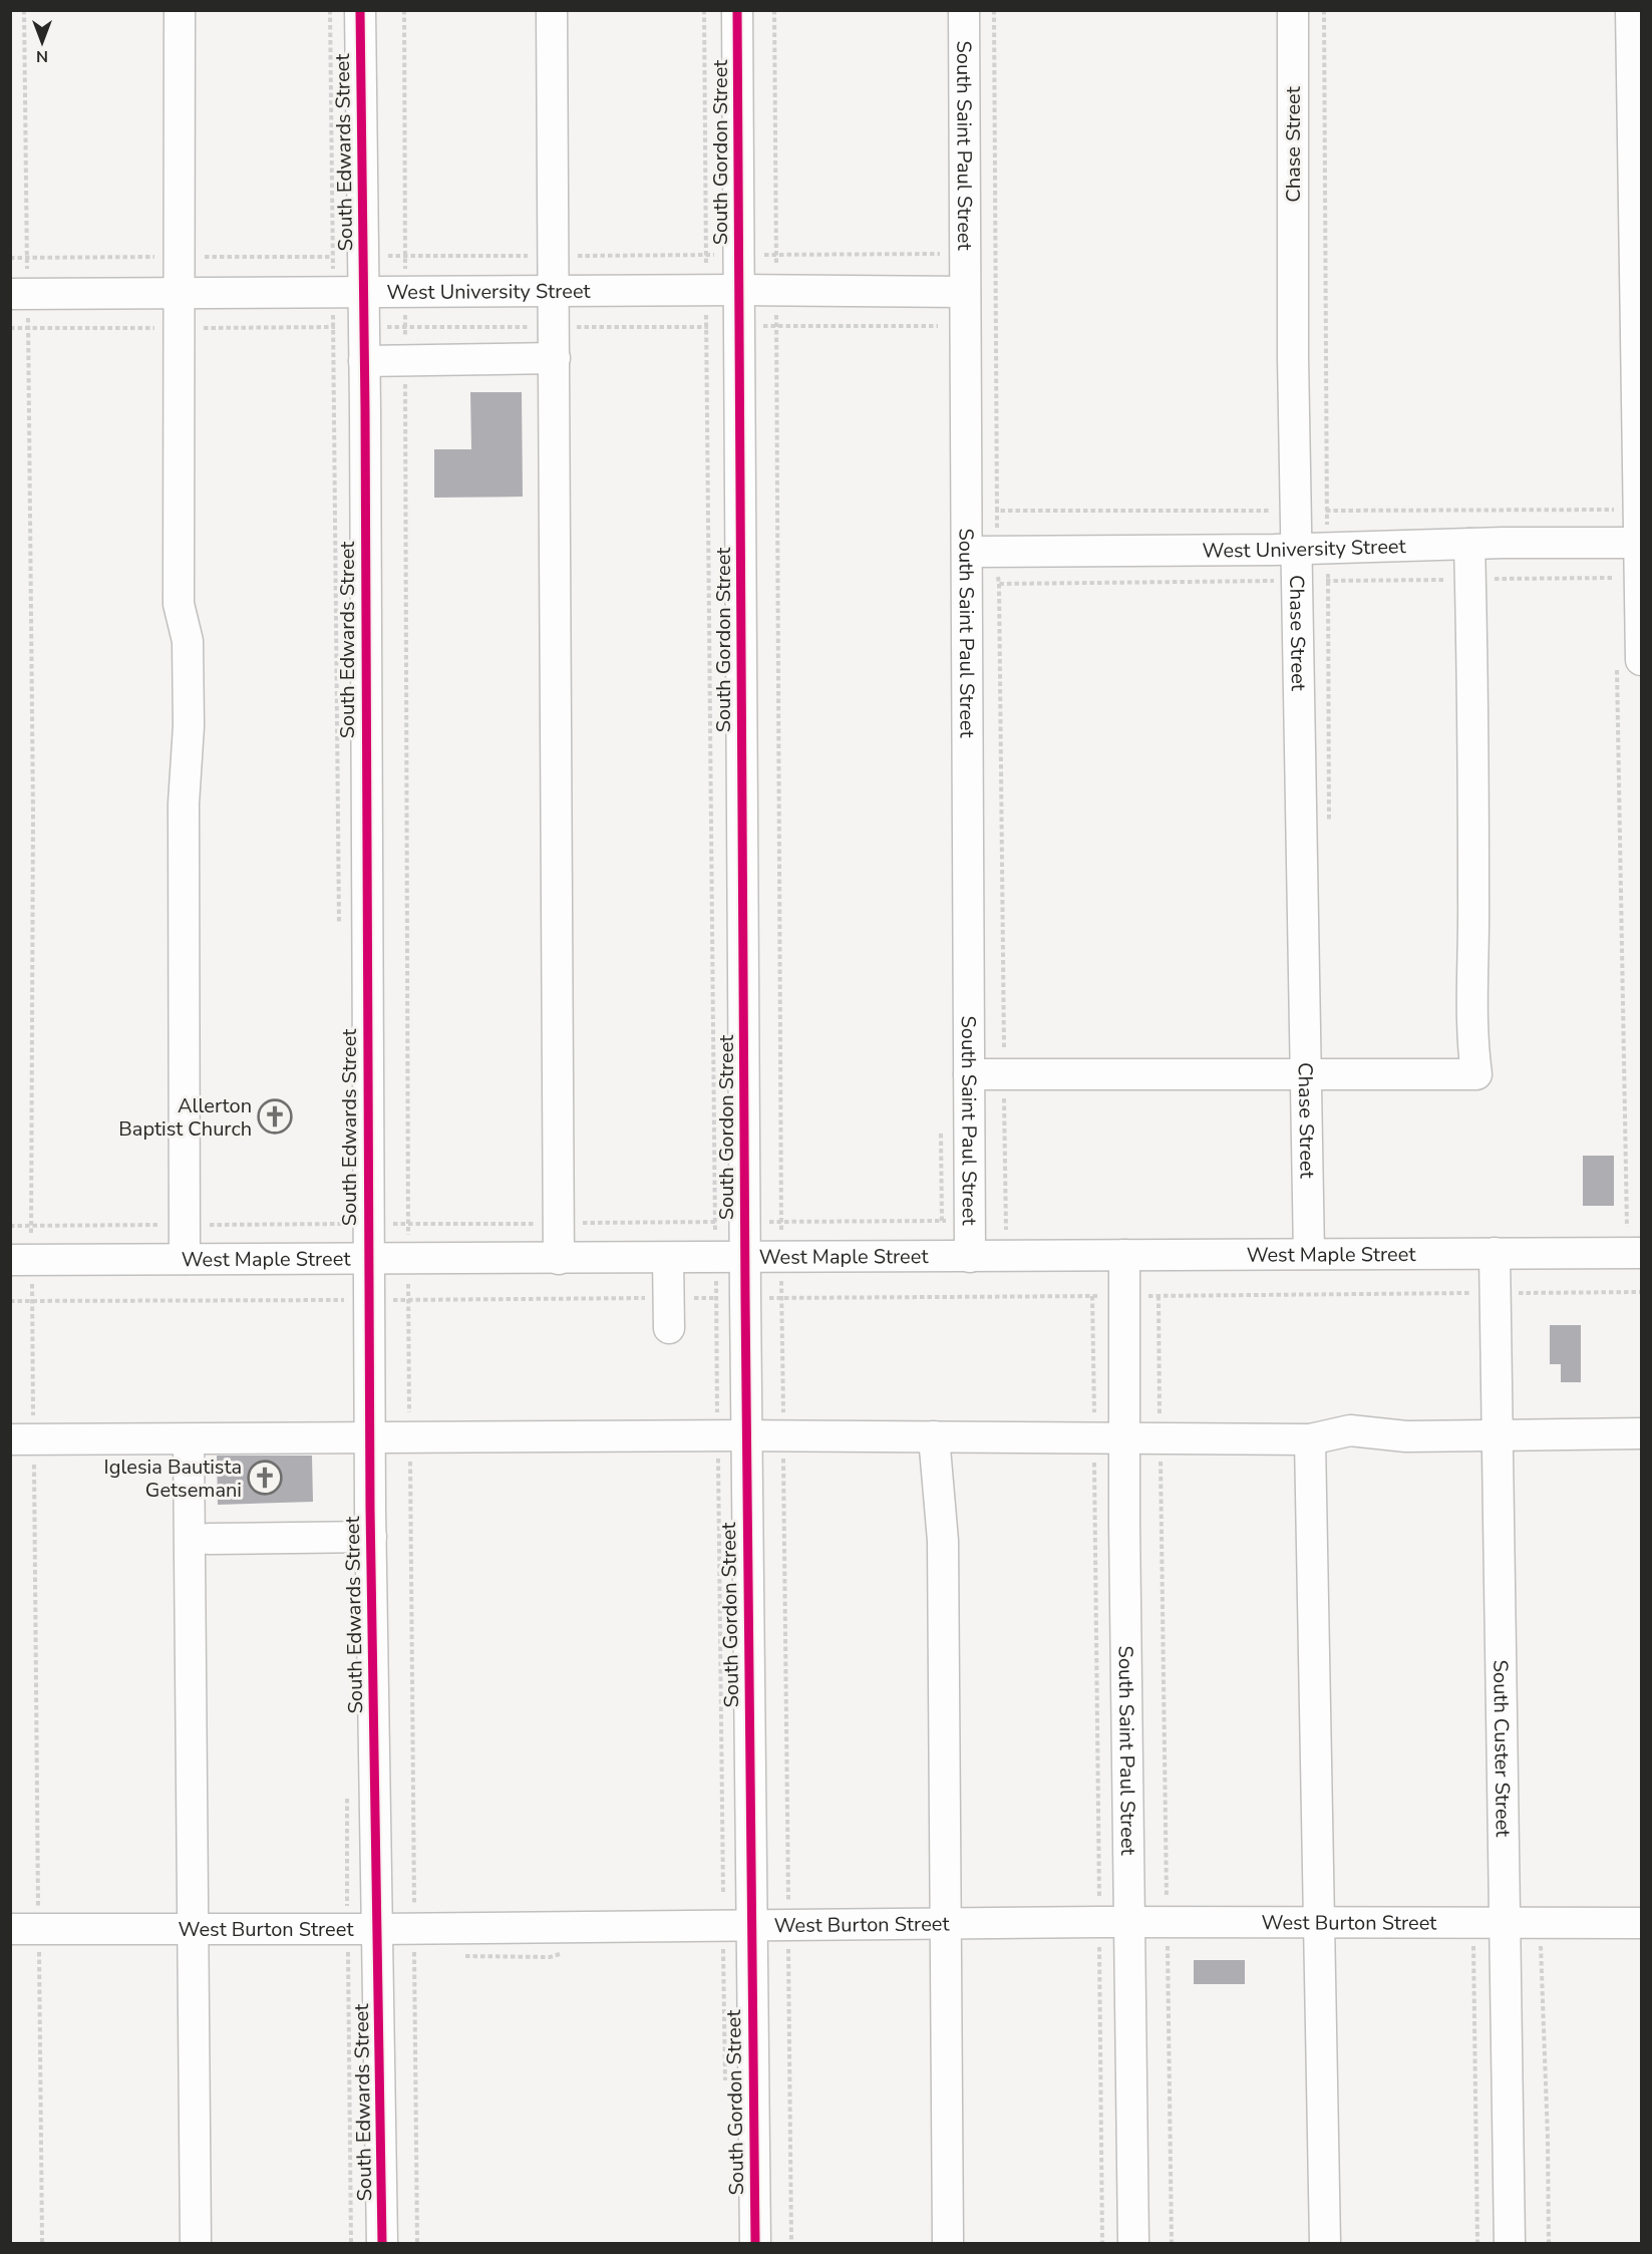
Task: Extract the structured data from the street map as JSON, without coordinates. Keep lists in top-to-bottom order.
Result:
{
  "streets": {
    "street": [
      "Chase Street",
      "South Saint Paul Street",
      "South Edwards Street",
      "South Gordon Street",
      "West University Street",
      "West Maple Street",
      "South Custer Street",
      "West Burton Street"
    ]
  },
  "crossings": [
    ["Chase Street", "West University Street"],
    ["Chase Street", "West Maple Street"],
    ["South Saint Paul Street", "West University Street"],
    ["South Saint Paul Street", "West Maple Street"],
    ["South Saint Paul Street", "West Burton Street"],
    ["South Edwards Street", "West University Street"],
    ["South Edwards Street", "West Maple Street"],
    ["South Edwards Street", "West Burton Street"],
    ["South Gordon Street", "West University Street"],
    ["South Gordon Street", "West Maple Street"],
    ["South Gordon Street", "West Burton Street"],
    ["West Maple Street", "South Custer Street"],
    ["South Custer Street", "West Burton Street"]
  ],
  "places": {
    "church": ["Allerton Baptist Church", "Iglesia Bautista Getsemani"]
  },
  "north": "bottom"
}
